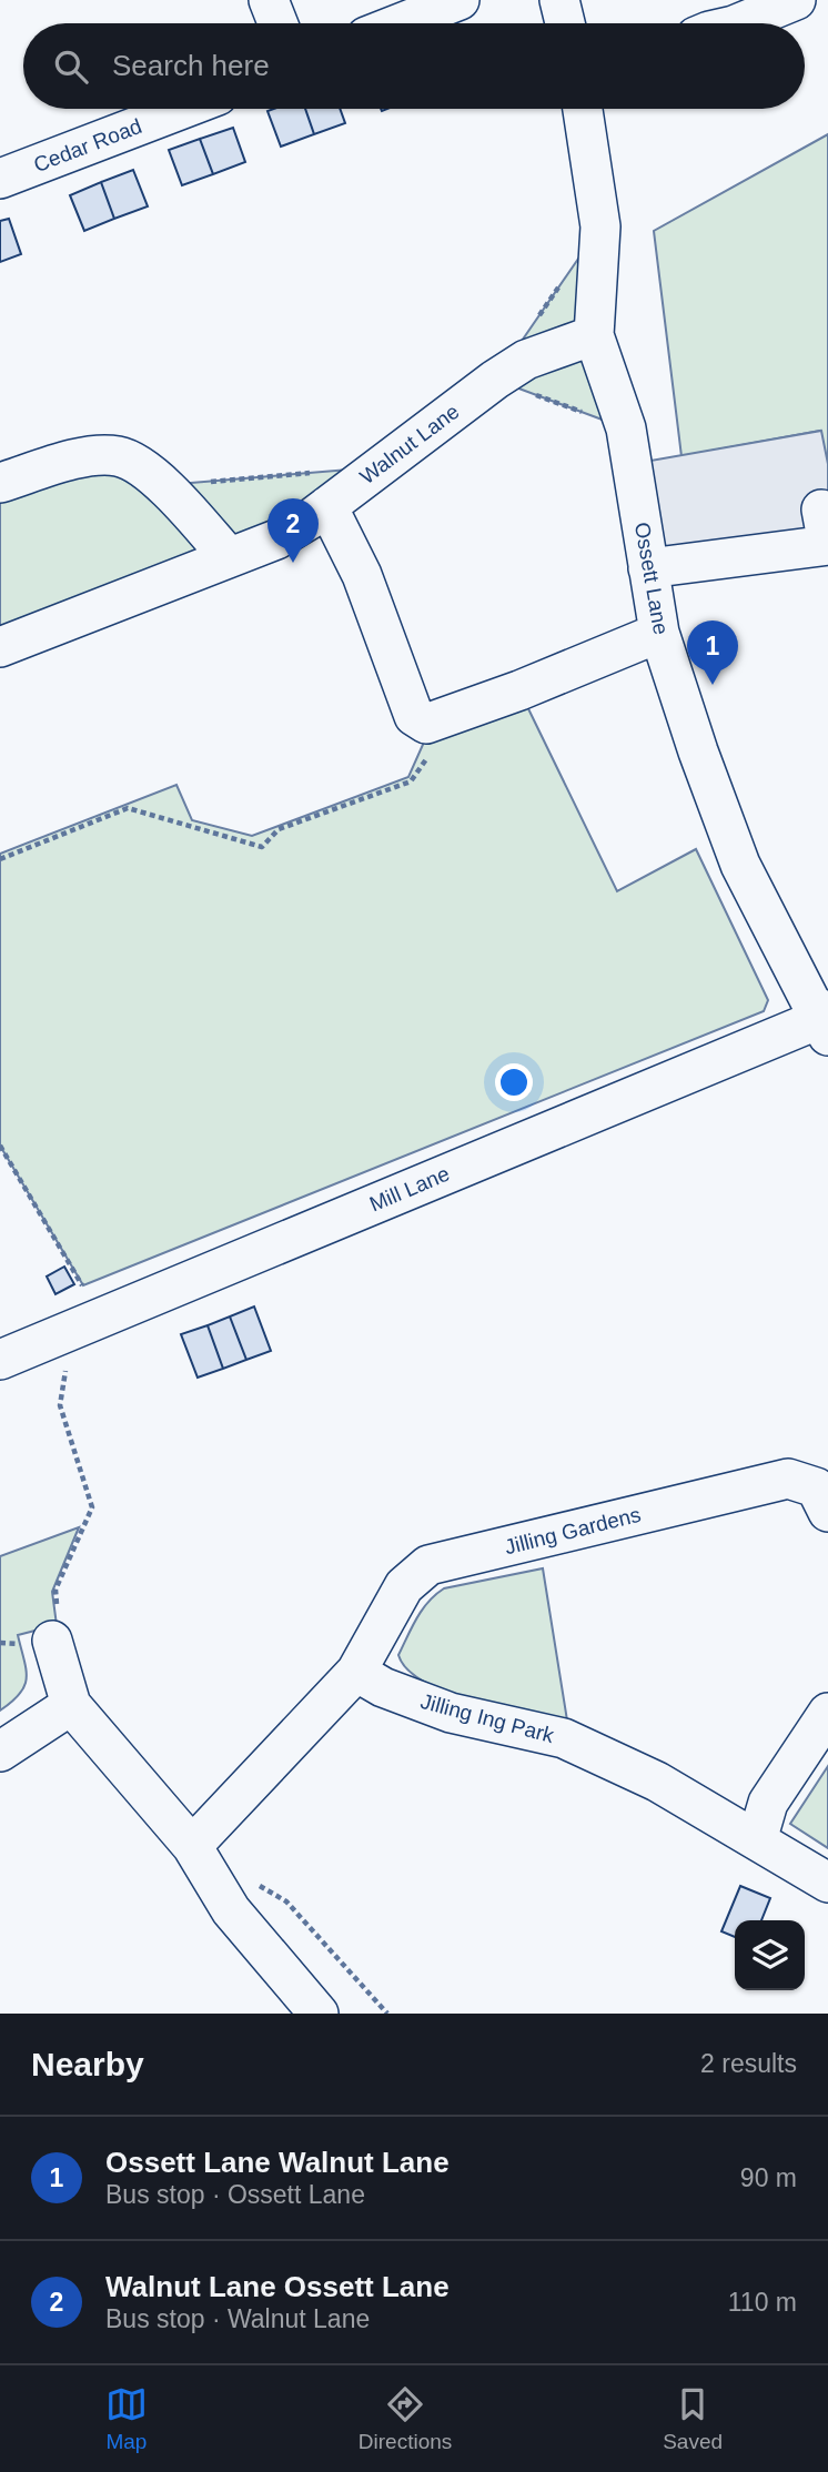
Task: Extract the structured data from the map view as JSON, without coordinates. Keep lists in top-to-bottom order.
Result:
{
  "streets": {
    "street": [
      "Cedar Road",
      "Walnut Lane",
      "Ossett Lane",
      "Mill Lane",
      "Jilling Gardens",
      "Jilling Ing Park"
    ]
  },
  "crossings": [
    ["Walnut Lane", "Ossett Lane"],
    ["Ossett Lane", "Mill Lane"],
    ["Jilling Gardens", "Jilling Ing Park"]
  ],
  "page": {
    "search": "Search here",
    "pins": ["2", "1"],
    "heading": ["Nearby", "2 results"],
    "list": [
      {
        "mark": "1",
        "name": "Ossett Lane Walnut Lane",
        "note": "Bus stop · Ossett Lane",
        "value": "90 m"
      },
      {
        "mark": "2",
        "name": "Walnut Lane Ossett Lane",
        "note": "Bus stop · Walnut Lane",
        "value": "110 m"
      }
    ],
    "nav": ["Map", "Directions", "Saved"]
  }
}
